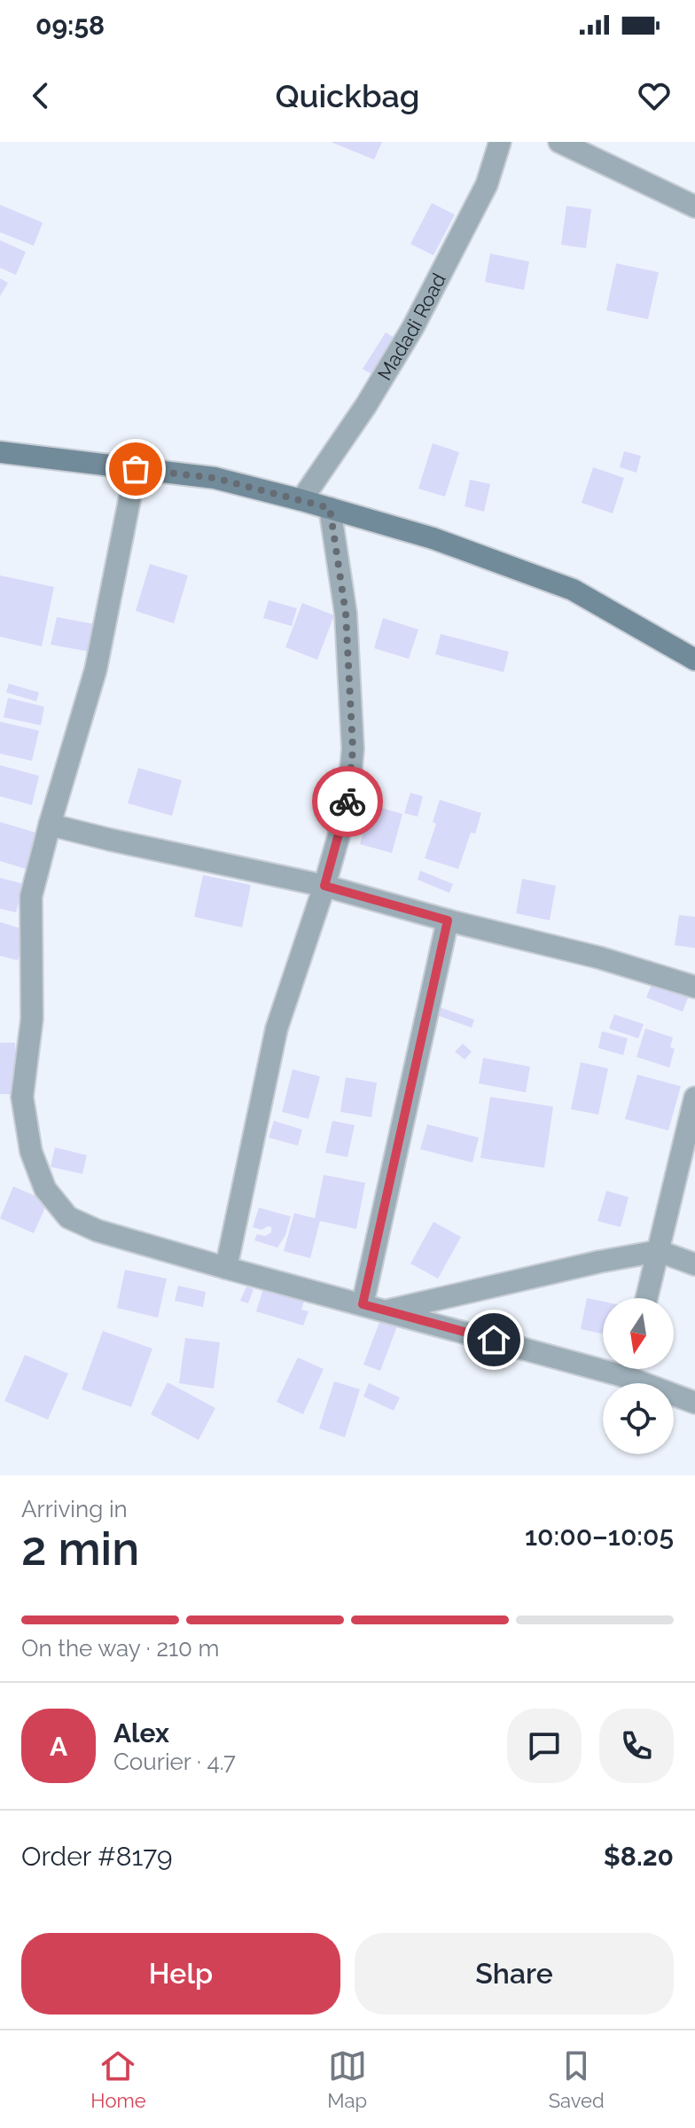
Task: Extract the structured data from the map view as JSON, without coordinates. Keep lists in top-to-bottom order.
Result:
{
  "streets": {
    "street": ["Madadi Road"]
  },
  "north": "bottom",
  "page": {
    "status": "09:58",
    "header": "Quickbag",
    "heading": ["2 min", "Arriving in", "10:00–10:05"],
    "panel": [
      "Alex",
      "Courier · 4.7",
      "Order #8179",
      "$8.20"
    ],
    "bar": "On the way · 210 m",
    "round": "A",
    "buttons": ["Help", "Share"],
    "tabs": ["Home", "Map", "Saved"]
  }
}
